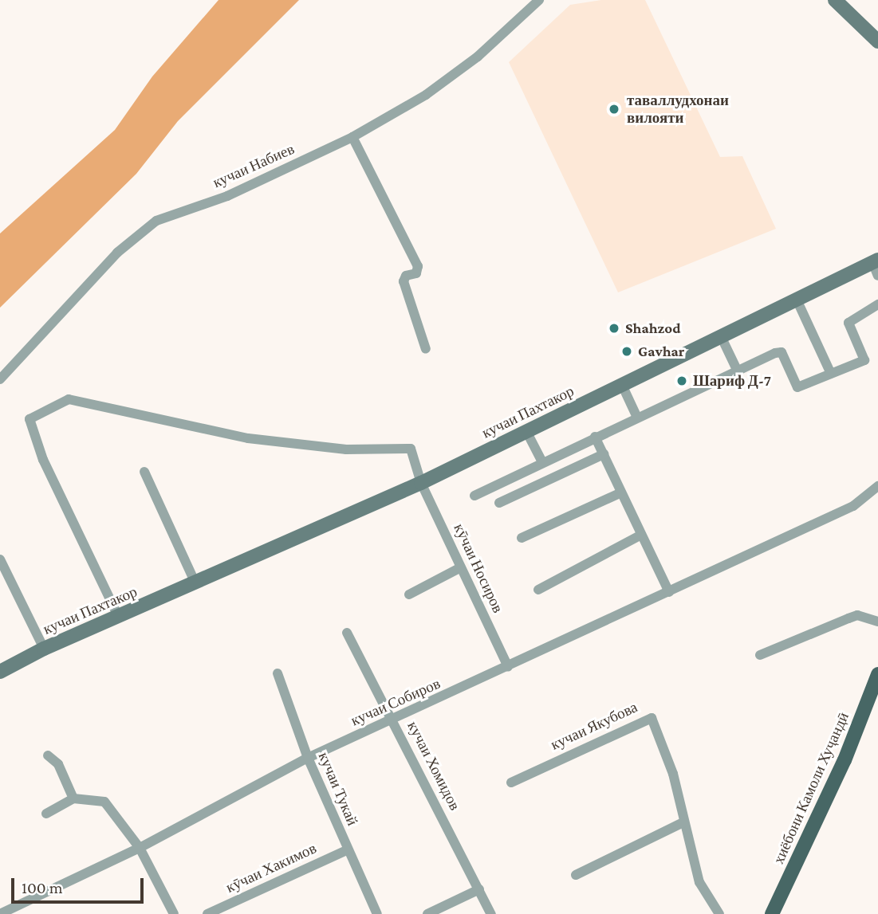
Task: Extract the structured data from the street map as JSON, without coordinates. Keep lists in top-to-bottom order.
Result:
{
  "streets": {
    "main road": ["кучаи Пахтакор", "хиёбони Камоли Хуҷандӣ"],
    "street": [
      "кучаи Набиев",
      "кӯчаи Носиров",
      "кучаи Собиров",
      "кучаи Якубова",
      "кучаи Хомидов",
      "кучаи Тукай",
      "кӯчаи Хакимов"
    ]
  },
  "crossings": [
    ["кучаи Пахтакор", "кӯчаи Носиров"],
    ["кӯчаи Носиров", "кучаи Собиров"],
    ["кучаи Собиров", "кучаи Хомидов"],
    ["кучаи Собиров", "кучаи Тукай"],
    ["кучаи Тукай", "кӯчаи Хакимов"]
  ],
  "places": [
    "таваллудхонаи вилояти",
    "Shahzod",
    "Gavhar",
    "Шариф Д-7"
  ],
  "scale_bar": "100 m"
}
